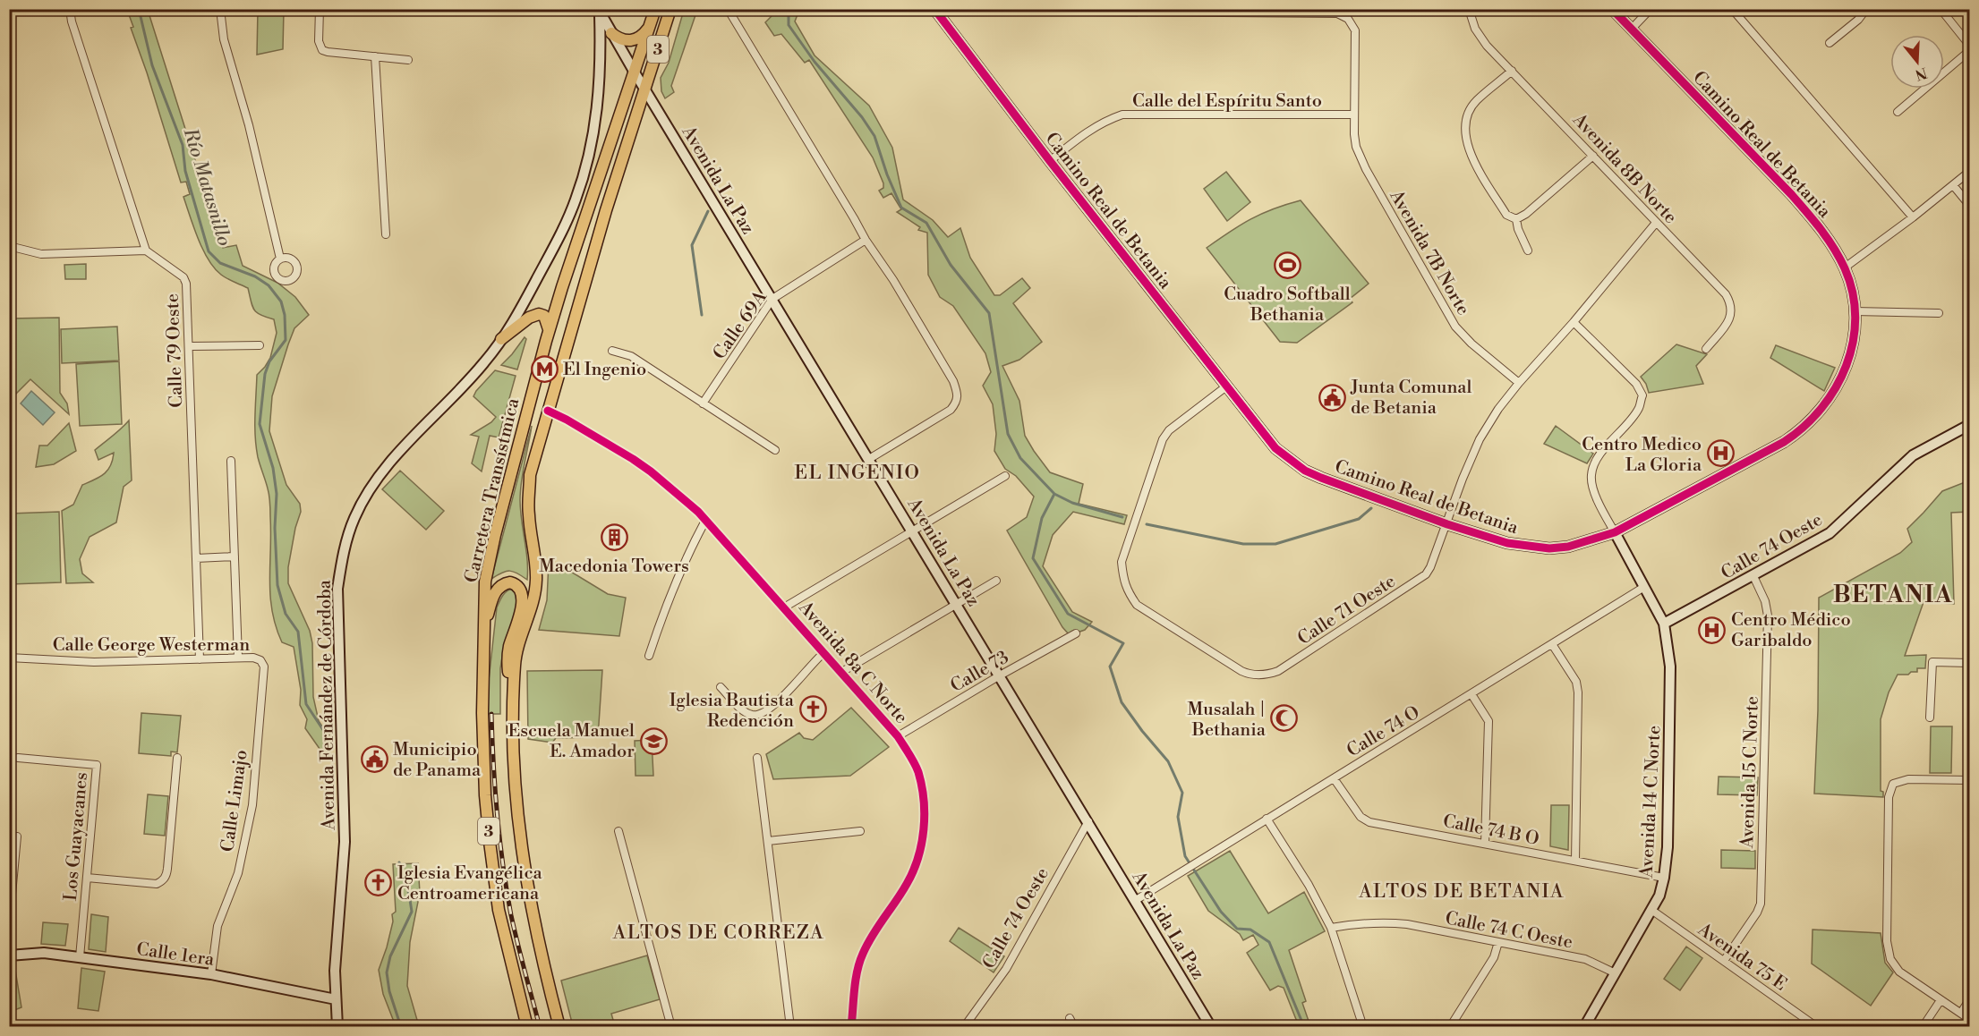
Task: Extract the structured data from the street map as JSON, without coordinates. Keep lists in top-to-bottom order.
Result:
{
  "streets": {
    "main road": [
      "3",
      "Camino Real de Betania",
      "Avenida La Paz",
      "Carretera Transístmica",
      "Calle 74 Oeste",
      "Avenida Fernández de Córdoba",
      "Avenida 14 C Norte",
      "Calle 1era"
    ],
    "street": [
      "Calle del Espíritu Santo",
      "Avenida 8B Norte",
      "Avenida 7B Norte",
      "Calle 69A",
      "Calle 79 Oeste",
      "Calle 71 Oeste",
      "Calle George Westerman",
      "Avenida 8a C Norte",
      "Calle 73",
      "Calle 74 O",
      "Avenida 15 C Norte",
      "Calle Limajo",
      "Calle 74 B O",
      "Los Guayacanes",
      "Calle 74 C Oeste",
      "Avenida 75 E"
    ]
  },
  "crossings": [
    ["Calle del Espíritu Santo", "Camino Real de Betania"],
    ["Calle del Espíritu Santo", "Avenida 7B Norte"],
    ["Camino Real de Betania", "Calle 71 Oeste"],
    ["Avenida 8B Norte", "Calle 71 Oeste"],
    ["Avenida La Paz", "Calle 69A"],
    ["Avenida La Paz", "Carretera Transístmica"],
    ["Avenida La Paz", "Calle 74 Oeste"],
    ["Avenida La Paz", "Calle 73"],
    ["Avenida La Paz", "Avenida Fernández de Córdoba"],
    ["Avenida La Paz", "Calle 74 O"],
    ["Avenida 7B Norte", "Calle 71 Oeste"],
    ["Calle 79 Oeste", "Calle George Westerman"],
    ["Carretera Transístmica", "Avenida 8a C Norte"],
    ["Calle 74 Oeste", "Avenida 15 C Norte"],
    ["Calle 74 Oeste", "Avenida 14 C Norte"],
    ["Calle George Westerman", "Calle Limajo"],
    ["Avenida 8a C Norte", "Calle 73"],
    ["Avenida Fernández de Córdoba", "Calle 1era"],
    ["Calle 74 O", "Calle 74 B O"],
    ["Avenida 15 C Norte", "Avenida 75 E"],
    ["Calle Limajo", "Calle 1era"],
    ["Avenida 14 C Norte", "Calle 74 B O"],
    ["Avenida 14 C Norte", "Calle 74 C Oeste"],
    ["Avenida 14 C Norte", "Avenida 75 E"],
    ["Los Guayacanes", "Calle 1era"]
  ],
  "districts": [
    "EL INGENIO",
    "BETANIA",
    "ALTOS DE BETANIA",
    "ALTOS DE CORREZA"
  ],
  "water": ["Río Matasnillo"],
  "places": {
    "sports": ["Cuadro Softball Bethania"],
    "metro station": ["El Ingenio"],
    "public building": ["Junta Comunal de Betania", "Municipio de Panama"],
    "hospital": ["Centro Medico La Gloria", "Centro Médico Garibaldo"],
    "building": ["Macedonia Towers"],
    "church": ["Iglesia Bautista Redención", "Iglesia Evangélica Centroamericana"],
    "mosque": ["Musalah | Bethania"],
    "school or university": ["Escuela Manuel E. Amador"]
  },
  "north": "bottom"
}
